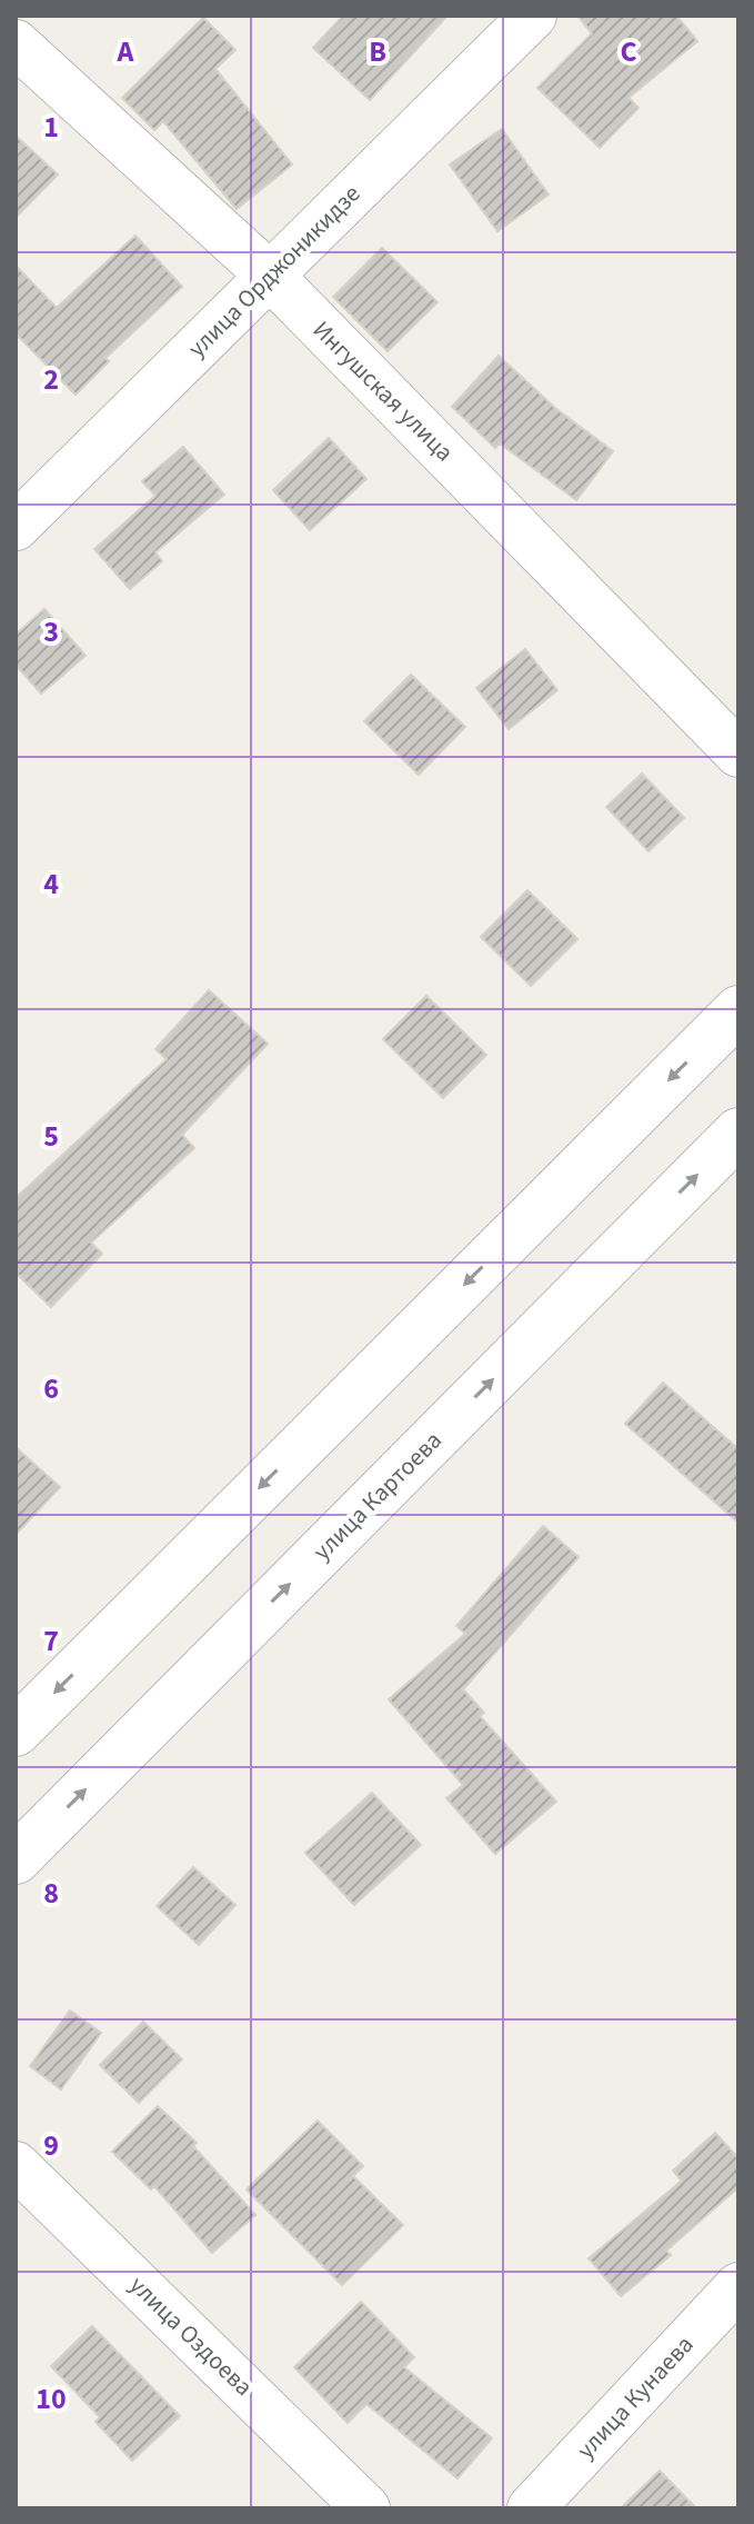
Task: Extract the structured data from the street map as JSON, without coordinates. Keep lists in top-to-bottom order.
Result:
{
  "streets": {
    "main road": ["улица Картоева"],
    "street": [
      "улица Орджоникидзе",
      "Ингушская улица",
      "улица Оздоева",
      "улица Кунаева"
    ]
  },
  "crossings": [
    ["улица Орджоникидзе", "Ингушская улица"]
  ],
  "grid": {
    "columns": ["A", "B", "C"],
    "rows": [
      "1",
      "2",
      "3",
      "4",
      "5",
      "6",
      "7",
      "8",
      "9",
      "10"
    ]
  }
}
